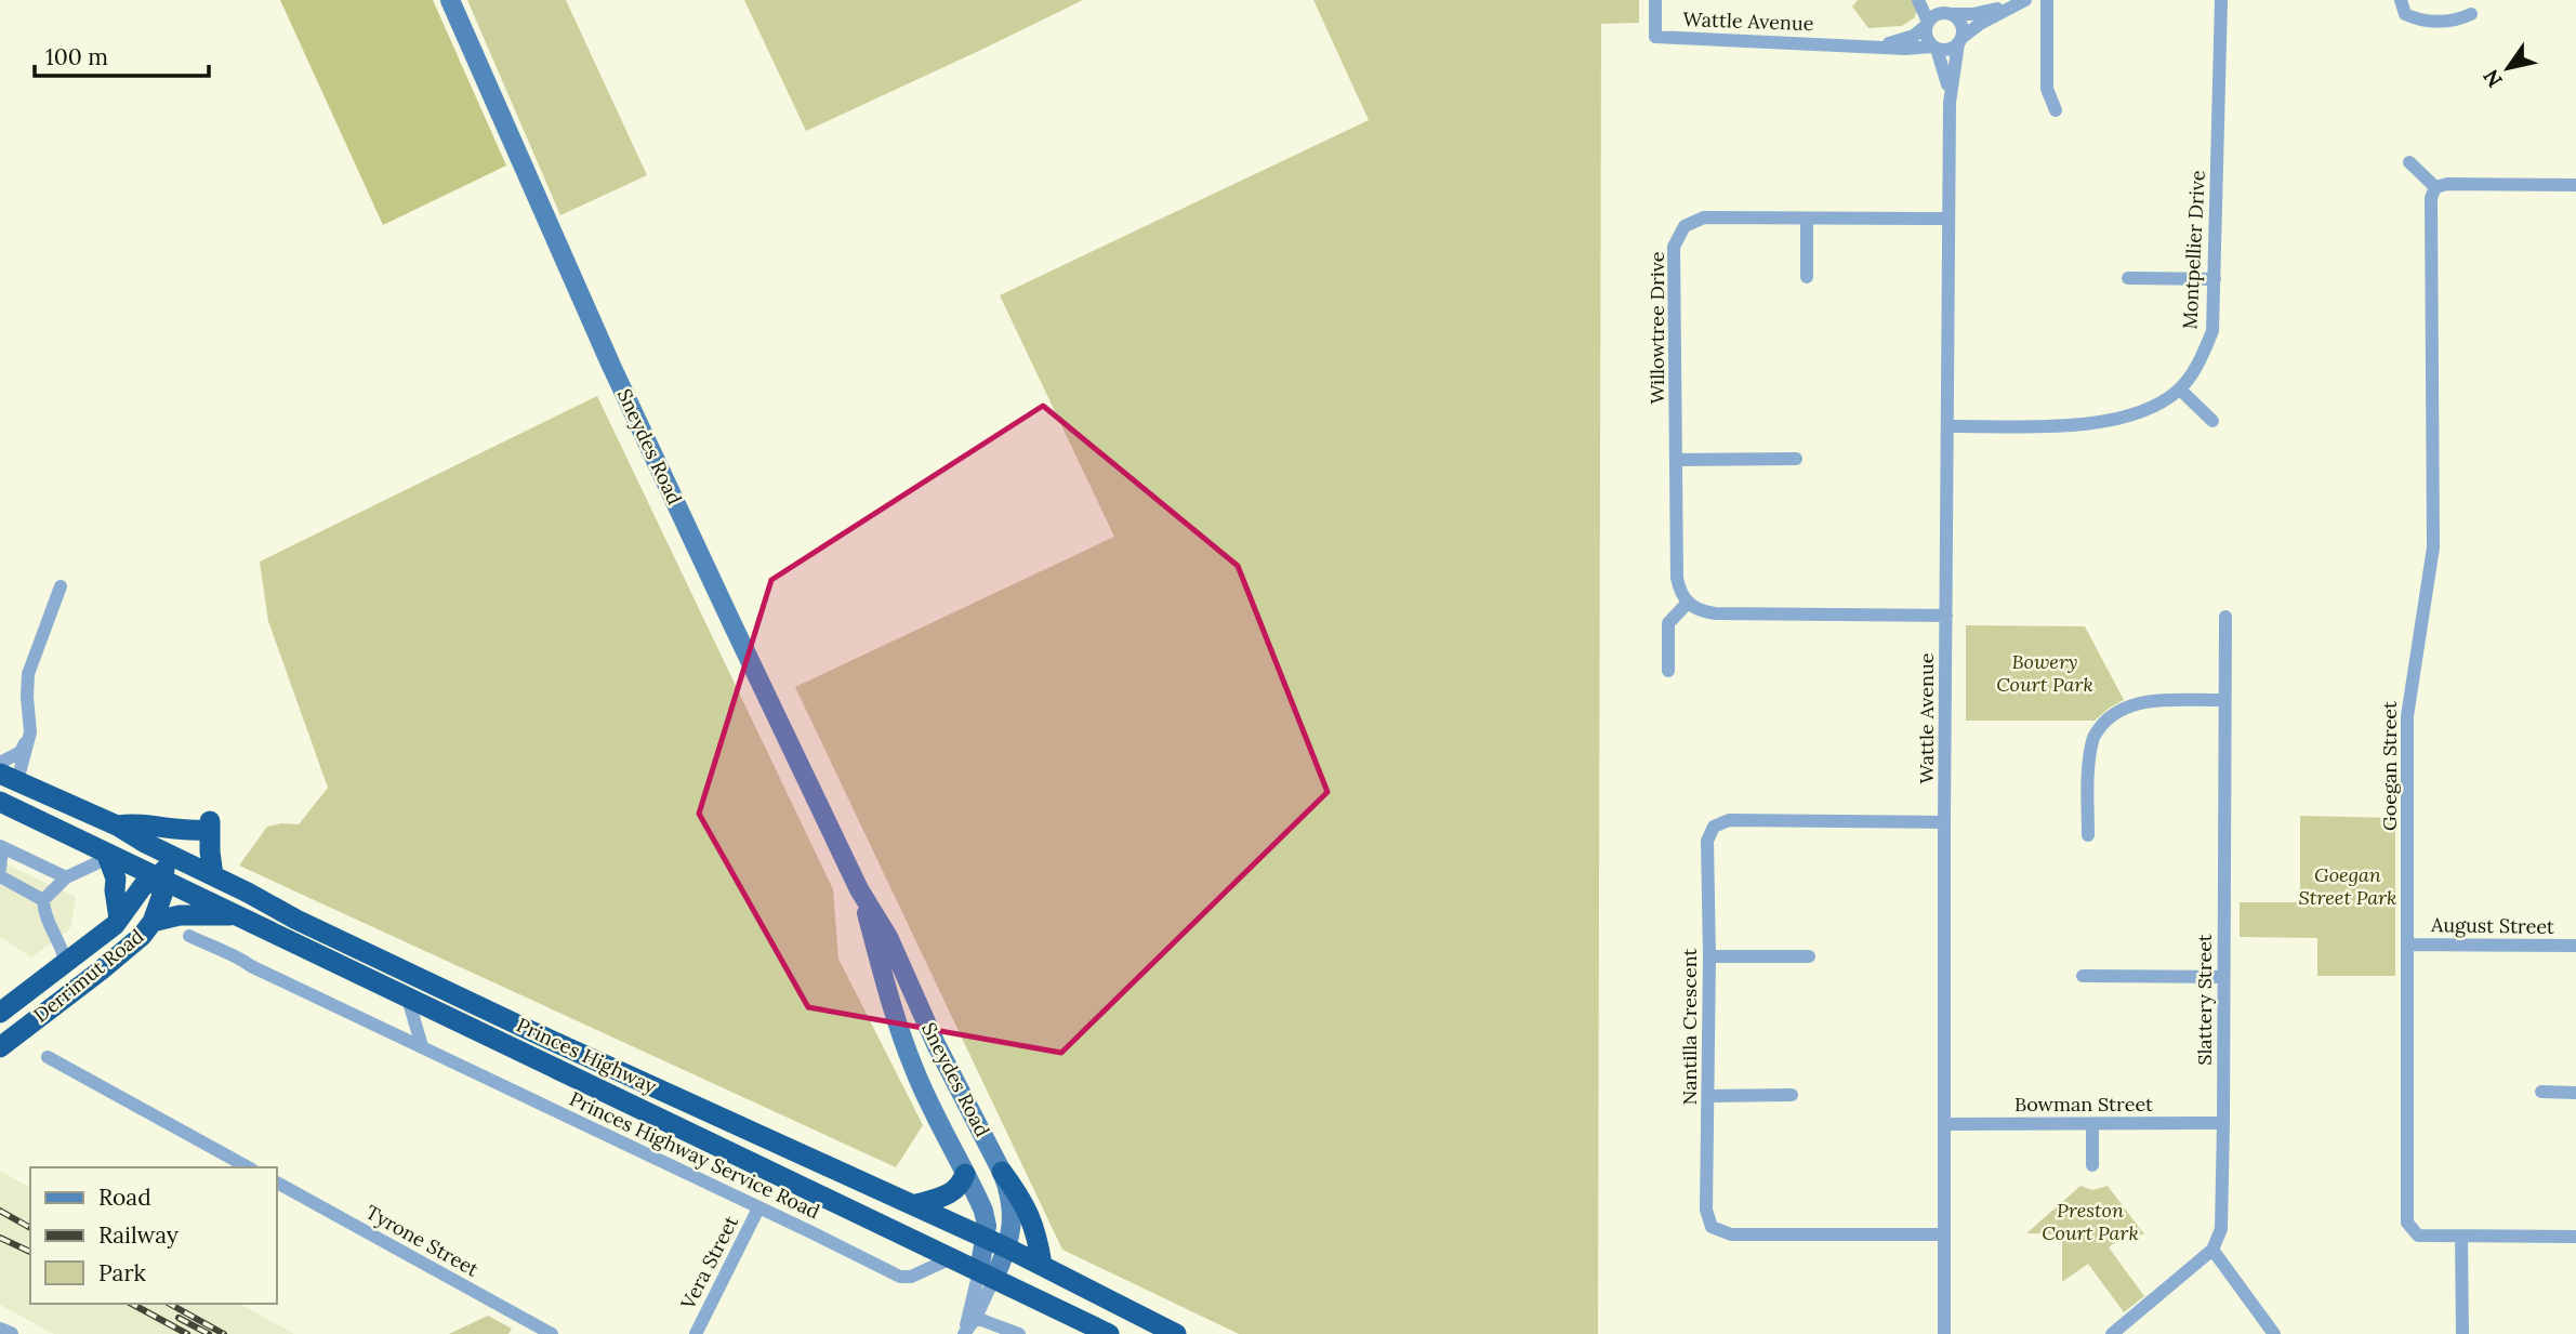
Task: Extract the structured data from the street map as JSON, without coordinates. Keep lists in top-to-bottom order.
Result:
{
  "streets": {
    "highway": ["Derrimut Road", "Princes Highway"],
    "main road": ["Sneydes Road"],
    "street": [
      "Wattle Avenue",
      "Montpellier Drive",
      "Willowtree Drive",
      "Goegan Street",
      "August Street",
      "Slattery Street",
      "Nantilla Crescent",
      "Bowman Street",
      "Princes Highway Service Road",
      "Tyrone Street",
      "Vera Street"
    ]
  },
  "crossings": [
    ["Wattle Avenue", "Montpellier Drive"],
    ["Wattle Avenue", "Willowtree Drive"],
    ["Wattle Avenue", "Nantilla Crescent"],
    ["Wattle Avenue", "Bowman Street"],
    ["Sneydes Road", "Princes Highway"],
    ["Goegan Street", "August Street"],
    ["Derrimut Road", "Princes Highway"],
    ["Slattery Street", "Bowman Street"],
    ["Princes Highway", "Princes Highway Service Road"],
    ["Princes Highway Service Road", "Vera Street"]
  ],
  "parks": ["Bowery Court Park", "Goegan Street Park", "Preston Court Park"],
  "legend": ["Road", "Railway", "Park"],
  "scale_bar": "100 m",
  "north": "bottom left"
}
